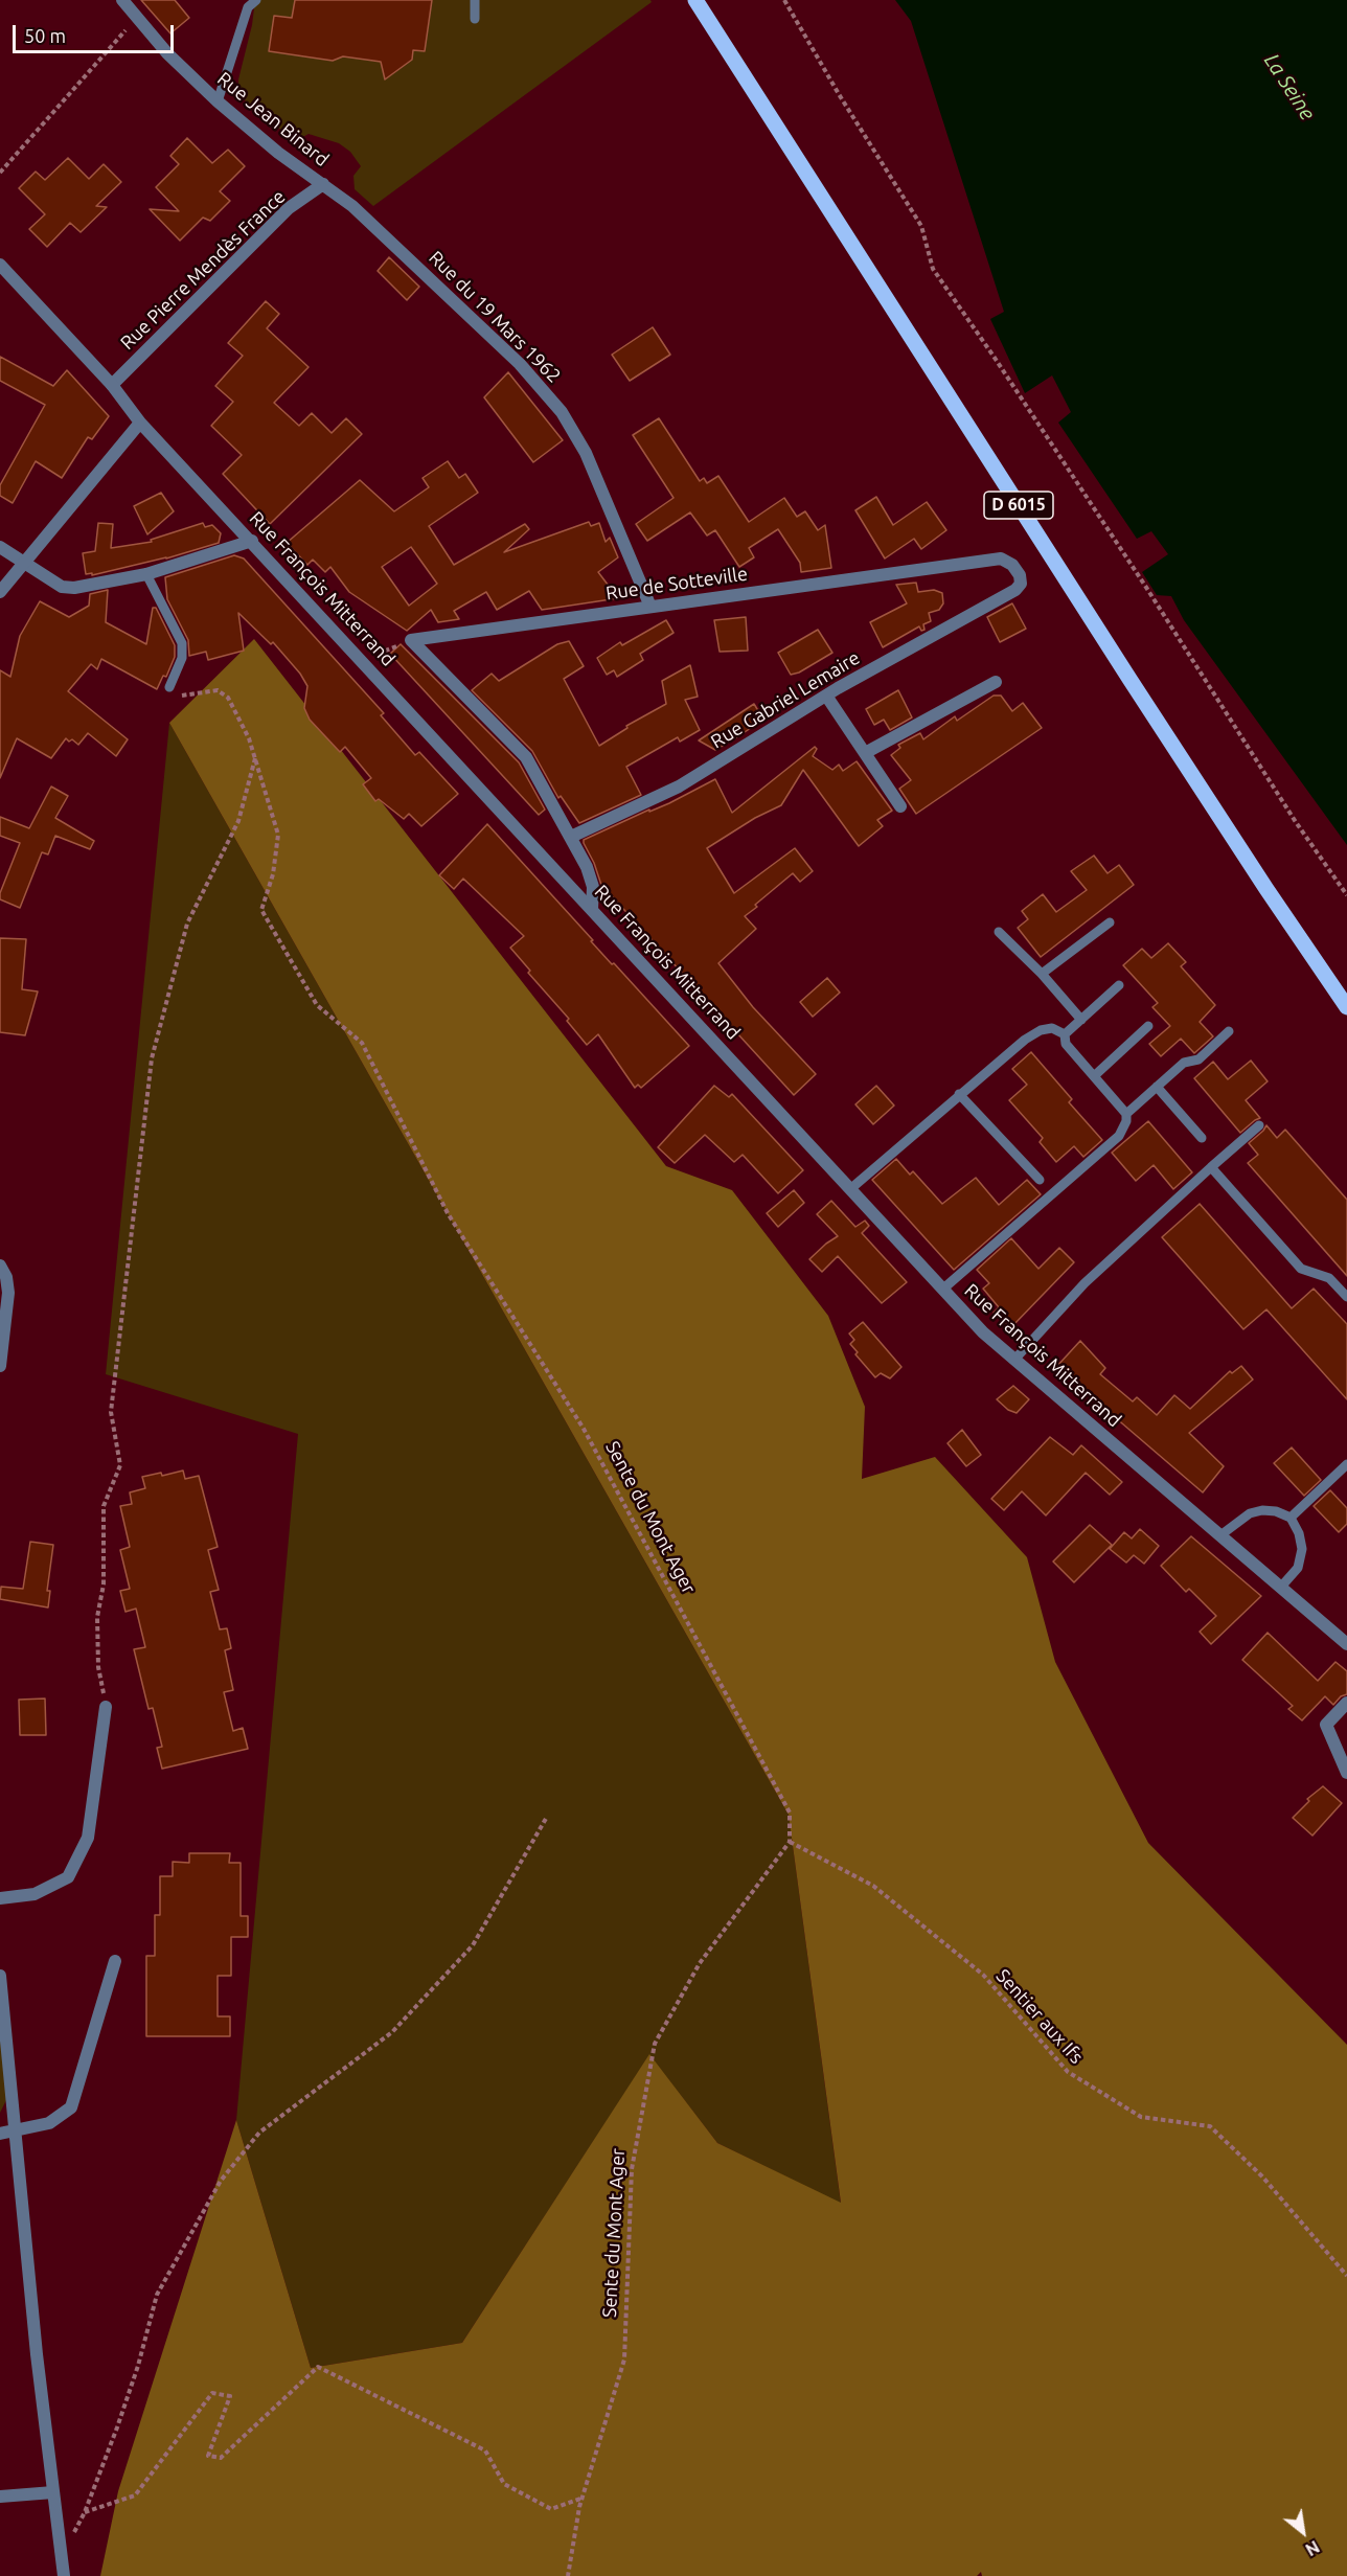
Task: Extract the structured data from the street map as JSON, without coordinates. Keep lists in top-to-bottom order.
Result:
{
  "streets": {
    "main road": ["D 6015"],
    "street": [
      "Rue Jean Binard",
      "Rue Pierre Mendès France",
      "Rue du 19 Mars 1962",
      "Rue de Sotteville",
      "Rue François Mitterrand",
      "Rue Gabriel Lemaire"
    ],
    "path": ["Sente du Mont Ager", "Sentier aux Ifs"]
  },
  "crossings": [
    ["Rue Jean Binard", "Rue Pierre Mendès France"],
    ["Rue Jean Binard", "Rue du 19 Mars 1962"],
    ["Rue Pierre Mendès France", "Rue du 19 Mars 1962"],
    ["Rue Pierre Mendès France", "Rue François Mitterrand"],
    ["Rue du 19 Mars 1962", "Rue de Sotteville"],
    ["Rue de Sotteville", "Rue Gabriel Lemaire"],
    ["Sente du Mont Ager", "Sentier aux Ifs"]
  ],
  "water": ["La Seine"],
  "scale_bar": "50 m",
  "north": "bottom right"
}
